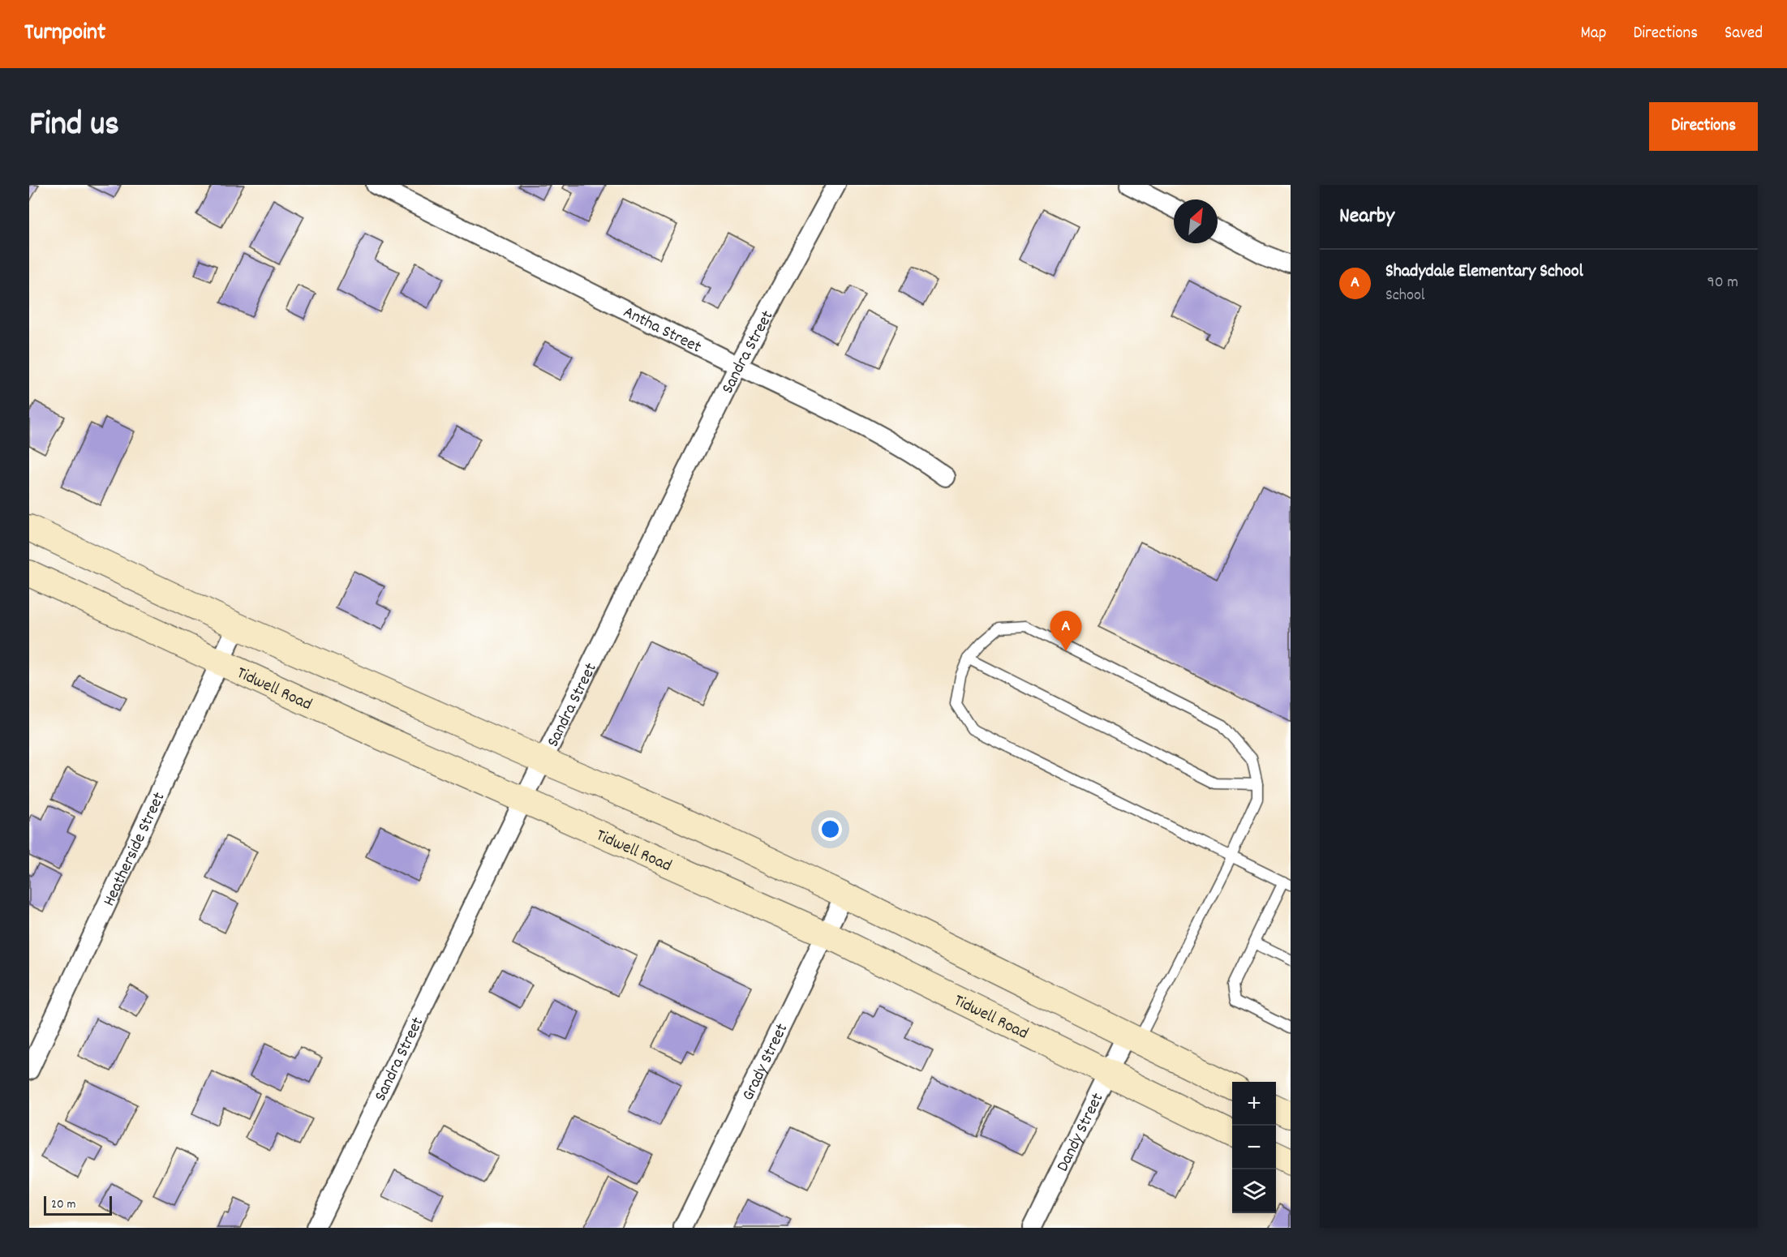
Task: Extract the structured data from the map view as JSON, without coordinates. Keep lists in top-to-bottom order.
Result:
{
  "streets": {
    "main road": ["Tidwell Road"],
    "street": [
      "Antha Street",
      "Sandra Street",
      "Heatherside Street",
      "Grady Street",
      "Dandy Street"
    ]
  },
  "crossings": [
    ["Antha Street", "Sandra Street"],
    ["Sandra Street", "Tidwell Road"],
    ["Tidwell Road", "Heatherside Street"],
    ["Tidwell Road", "Grady Street"],
    ["Tidwell Road", "Dandy Street"]
  ],
  "scale_bar": "20 m",
  "north": "top right",
  "page": {
    "header": "Turnpoint",
    "nav": ["Map", "Directions", "Saved"],
    "title": "Find us",
    "buttons": "Directions",
    "heading": "Nearby",
    "list": [
      {
        "mark": "A",
        "name": "Shadydale Elementary School",
        "note": "School",
        "value": "90 m"
      }
    ],
    "pins": "A",
    "map_buttons": ["+", "−"],
    "scale": "20 m"
  }
}
